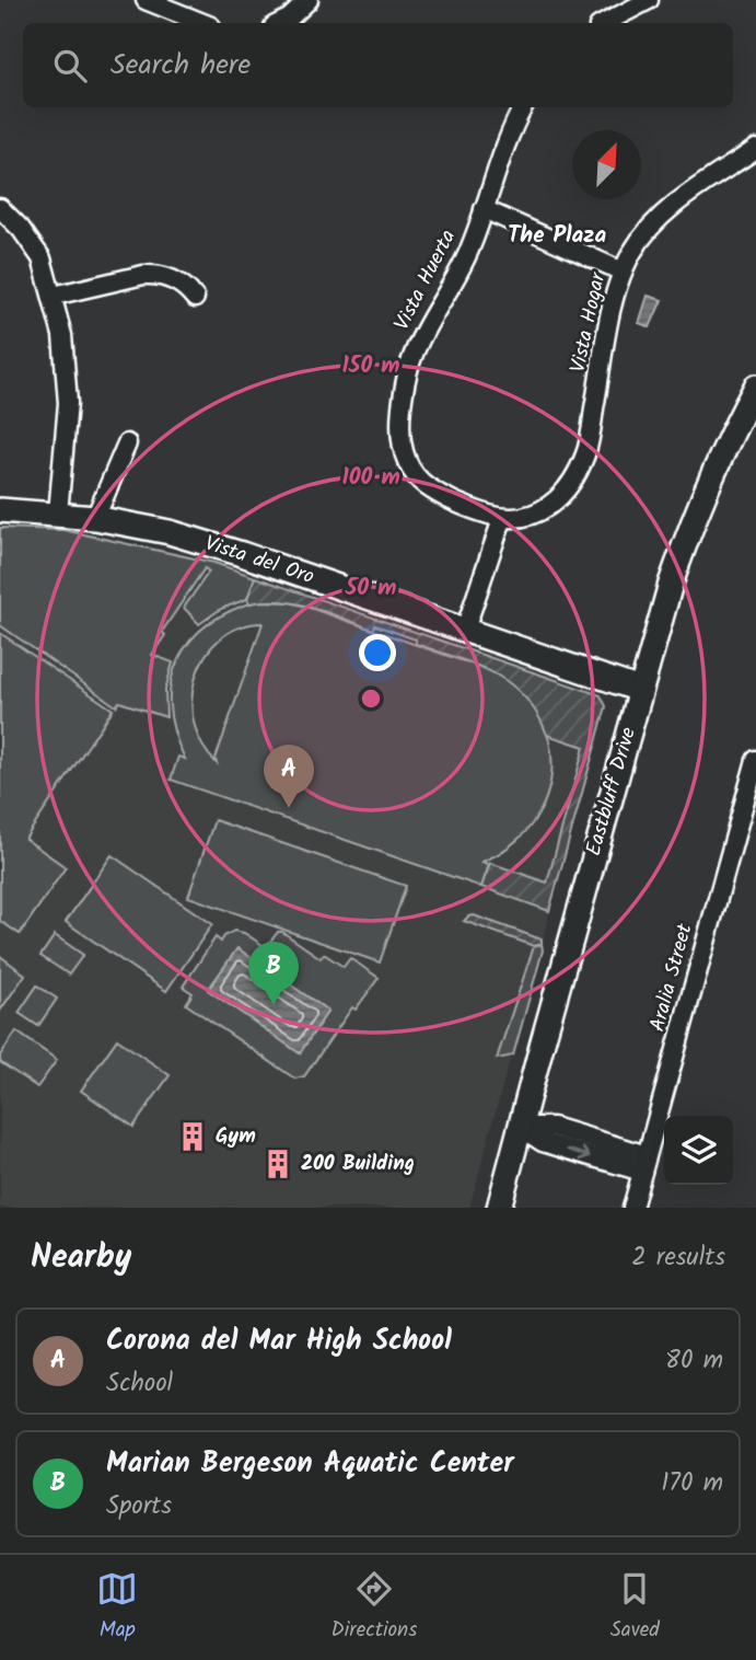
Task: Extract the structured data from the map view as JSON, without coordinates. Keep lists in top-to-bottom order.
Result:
{
  "streets": {
    "main road": ["Vista del Oro", "Eastbluff Drive"],
    "street": ["Vista Huerta", "Vista Hogar", "Aralia Street"]
  },
  "crossings": [
    ["Vista Huerta", "Vista Hogar"],
    ["Vista del Oro", "Eastbluff Drive"]
  ],
  "districts": ["The Plaza"],
  "places": {
    "building": ["Gym", "200 Building"]
  },
  "north": "top right",
  "page": {
    "search": "Search here",
    "pins": ["A", "B"],
    "heading": ["Nearby", "2 results"],
    "list": [
      {
        "mark": "A",
        "name": "Corona del Mar High School",
        "note": "School",
        "value": "80 m"
      },
      {
        "mark": "B",
        "name": "Marian Bergeson Aquatic Center",
        "note": "Sports",
        "value": "170 m"
      }
    ],
    "nav": ["Map", "Directions", "Saved"]
  },
  "rings": ["150 m", "100 m", "50 m"]
}
